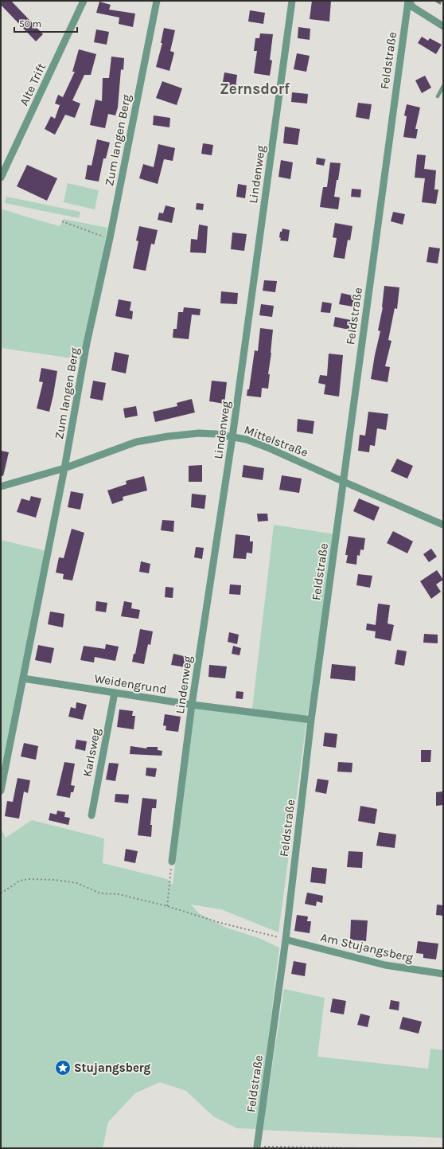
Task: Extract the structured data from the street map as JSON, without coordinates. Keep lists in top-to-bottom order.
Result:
{
  "streets": {
    "street": [
      "Feldstraße",
      "Alte Trift",
      "Zum langen Berg",
      "Lindenweg",
      "Mittelstraße",
      "Weidengrund",
      "Karlsweg",
      "Am Stujangsberg"
    ]
  },
  "crossings": [
    ["Feldstraße", "Mittelstraße"],
    ["Feldstraße", "Weidengrund"],
    ["Feldstraße", "Am Stujangsberg"],
    ["Zum langen Berg", "Mittelstraße"],
    ["Zum langen Berg", "Weidengrund"],
    ["Lindenweg", "Mittelstraße"],
    ["Lindenweg", "Weidengrund"],
    ["Weidengrund", "Karlsweg"]
  ],
  "districts": ["Zernsdorf"],
  "places": {
    "place": ["Stujangsberg"]
  },
  "scale_bar": "50 m"
}
